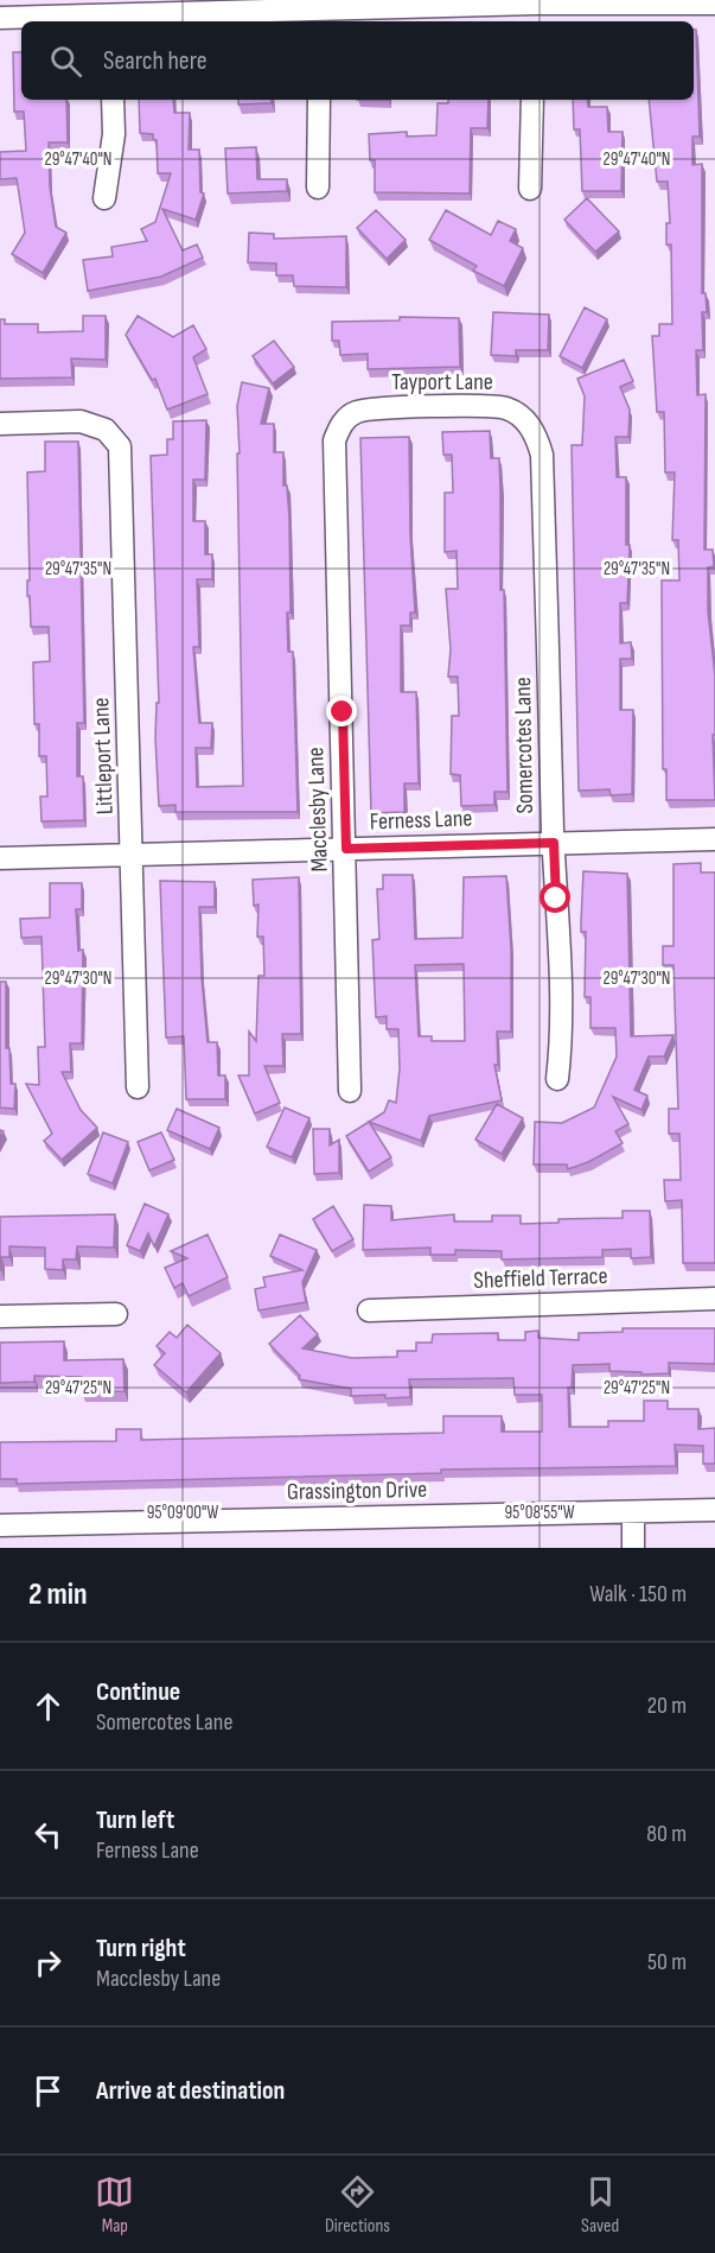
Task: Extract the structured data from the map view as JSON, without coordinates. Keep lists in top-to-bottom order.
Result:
{
  "streets": {
    "street": [
      "Tayport Lane",
      "Somercotes Lane",
      "Littleport Lane",
      "Macclesby Lane",
      "Ferness Lane",
      "Sheffield Terrace",
      "Grassington Drive"
    ]
  },
  "crossings": [
    ["Tayport Lane", "Somercotes Lane"],
    ["Tayport Lane", "Macclesby Lane"],
    ["Somercotes Lane", "Ferness Lane"],
    ["Littleport Lane", "Ferness Lane"],
    ["Macclesby Lane", "Ferness Lane"]
  ],
  "page": {
    "search": "Search here",
    "heading": ["2 min", "Walk · 150 m"],
    "list": [
      ["Continue", "Somercotes Lane", "20 m"],
      ["Turn left", "Ferness Lane", "80 m"],
      ["Turn right", "Macclesby Lane", "50 m"],
      "Arrive at destination"
    ],
    "nav": ["Map", "Directions", "Saved"]
  },
  "coordinates": [
    "29°47'40\"N",
    "29°47'35\"N",
    "29°47'30\"N",
    "29°47'25\"N",
    "95°09'00\"W",
    "95°08'55\"W"
  ]
}
